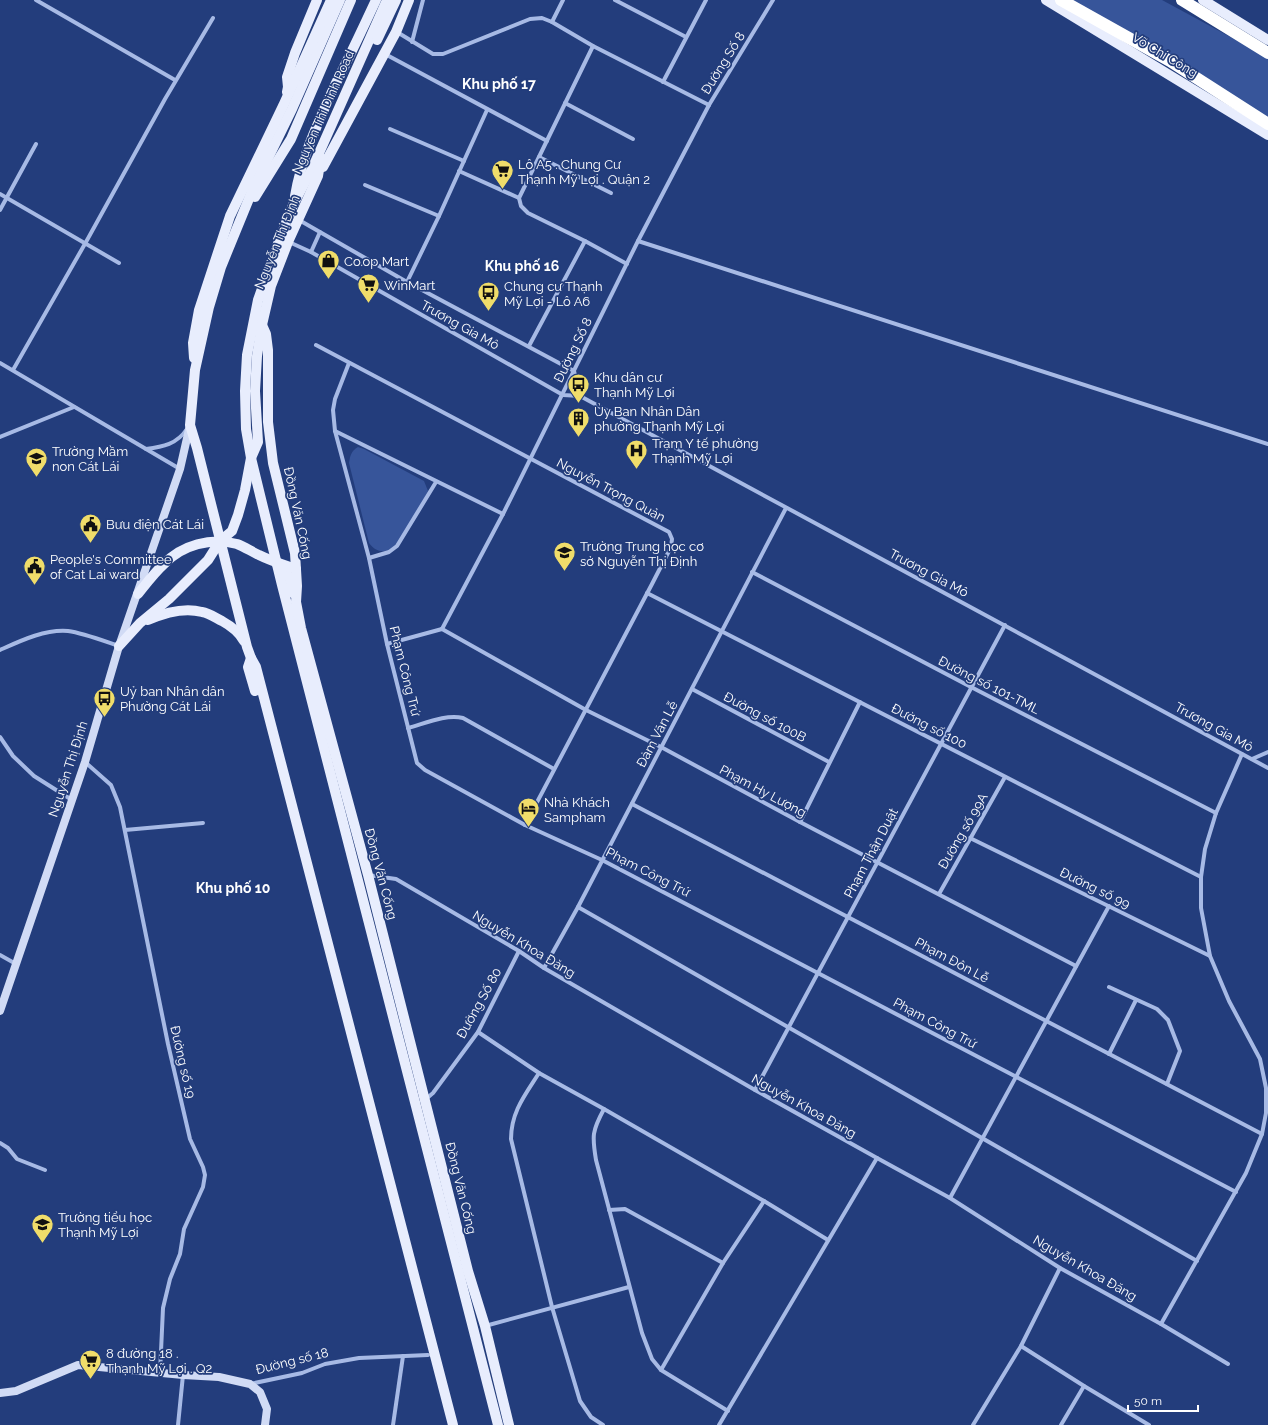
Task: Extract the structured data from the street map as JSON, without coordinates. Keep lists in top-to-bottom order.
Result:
{
  "streets": {
    "highway": ["Võ Chí Công"],
    "main road": [
      "Nguyen Thi Dinh Road",
      "Nguyễn Thị Định",
      "Đồng Văn Cống",
      "Đường số 18"
    ],
    "street": [
      "Đường Số 8",
      "Trương Gia Mô",
      "Nguyễn Trọng Quản",
      "Phạm Công Trứ",
      "Đường số 101-TML",
      "Đường số 100B",
      "Đường số 100",
      "Đàm Văn Lễ",
      "Phạm Hy Lượng",
      "Đường số 99A",
      "Phạm Thận Duật",
      "Đường số 99",
      "Nguyễn Khoa Đăng",
      "Phạm Đôn Lễ",
      "Đường Số 80",
      "Đường số 19"
    ]
  },
  "crossings": [
    ["Đường Số 8", "Trương Gia Mô"],
    ["Đường Số 8", "Nguyễn Trọng Quản"],
    ["Đường Số 8", "Phạm Hy Lượng"],
    ["Nguyen Thi Dinh Road", "Nguyễn Thị Định"],
    ["Nguyễn Thị Định", "Trương Gia Mô"],
    ["Nguyễn Thị Định", "Đồng Văn Cống"],
    ["Nguyễn Thị Định", "Đường số 19"],
    ["Trương Gia Mô", "Đàm Văn Lễ"],
    ["Trương Gia Mô", "Phạm Thận Duật"],
    ["Nguyễn Trọng Quản", "Phạm Công Trứ"],
    ["Nguyễn Trọng Quản", "Đường số 100"],
    ["Nguyễn Trọng Quản", "Phạm Hy Lượng"],
    ["Đồng Văn Cống", "Nguyễn Khoa Đăng"],
    ["Đồng Văn Cống", "Đường Số 80"],
    ["Phạm Công Trứ", "Đàm Văn Lễ"],
    ["Phạm Công Trứ", "Phạm Thận Duật"],
    ["Đường số 101-TML", "Đàm Văn Lễ"],
    ["Đường số 101-TML", "Phạm Thận Duật"],
    ["Đường số 100B", "Đàm Văn Lễ"],
    ["Đường số 100", "Đàm Văn Lễ"],
    ["Đường số 100", "Đường số 99A"],
    ["Đường số 100", "Phạm Thận Duật"],
    ["Đàm Văn Lễ", "Phạm Hy Lượng"],
    ["Đàm Văn Lễ", "Nguyễn Khoa Đăng"],
    ["Đàm Văn Lễ", "Phạm Đôn Lễ"],
    ["Phạm Hy Lượng", "Đường số 99A"],
    ["Phạm Hy Lượng", "Phạm Thận Duật"],
    ["Đường số 99A", "Đường số 99"],
    ["Phạm Thận Duật", "Nguyễn Khoa Đăng"],
    ["Phạm Thận Duật", "Phạm Đôn Lễ"],
    ["Nguyễn Khoa Đăng", "Đường Số 80"],
    ["Đường số 19", "Đường số 18"]
  ],
  "districts": ["Khu phố 17", "Khu phố 16", "Khu phố 10"],
  "places": {
    "supermarket": ["Lô A5 . Chung Cư Thạnh Mỹ Lợi . Quận 2", "WinMart", "8 đường 18 . Thạnh Mỹ Lợi . Q2"],
    "shop": ["Co.op Mart"],
    "bus stop": ["Chung cư Thạnh Mỹ Lợi - Lô A6", "Khu dân cư Thạnh Mỹ Lợi", "Uỷ ban Nhân dân Phường Cát Lái"],
    "building": ["Ủy Ban Nhân Dân phường Thạnh Mỹ Lợi"],
    "hospital": ["Trạm Y tế phường Thạnh Mỹ Lợi"],
    "school or university": ["Trường Mầm non Cát Lái", "Trường Trung học cơ sở Nguyễn Thị Định", "Trường tiểu học Thạnh Mỹ Lợi"],
    "public building": ["Bưu điện Cát Lái", "People's Committee of Cat Lai ward"],
    "hotel": ["Nhà Khách Sampham"]
  },
  "scale_bar": "50 m"
}
